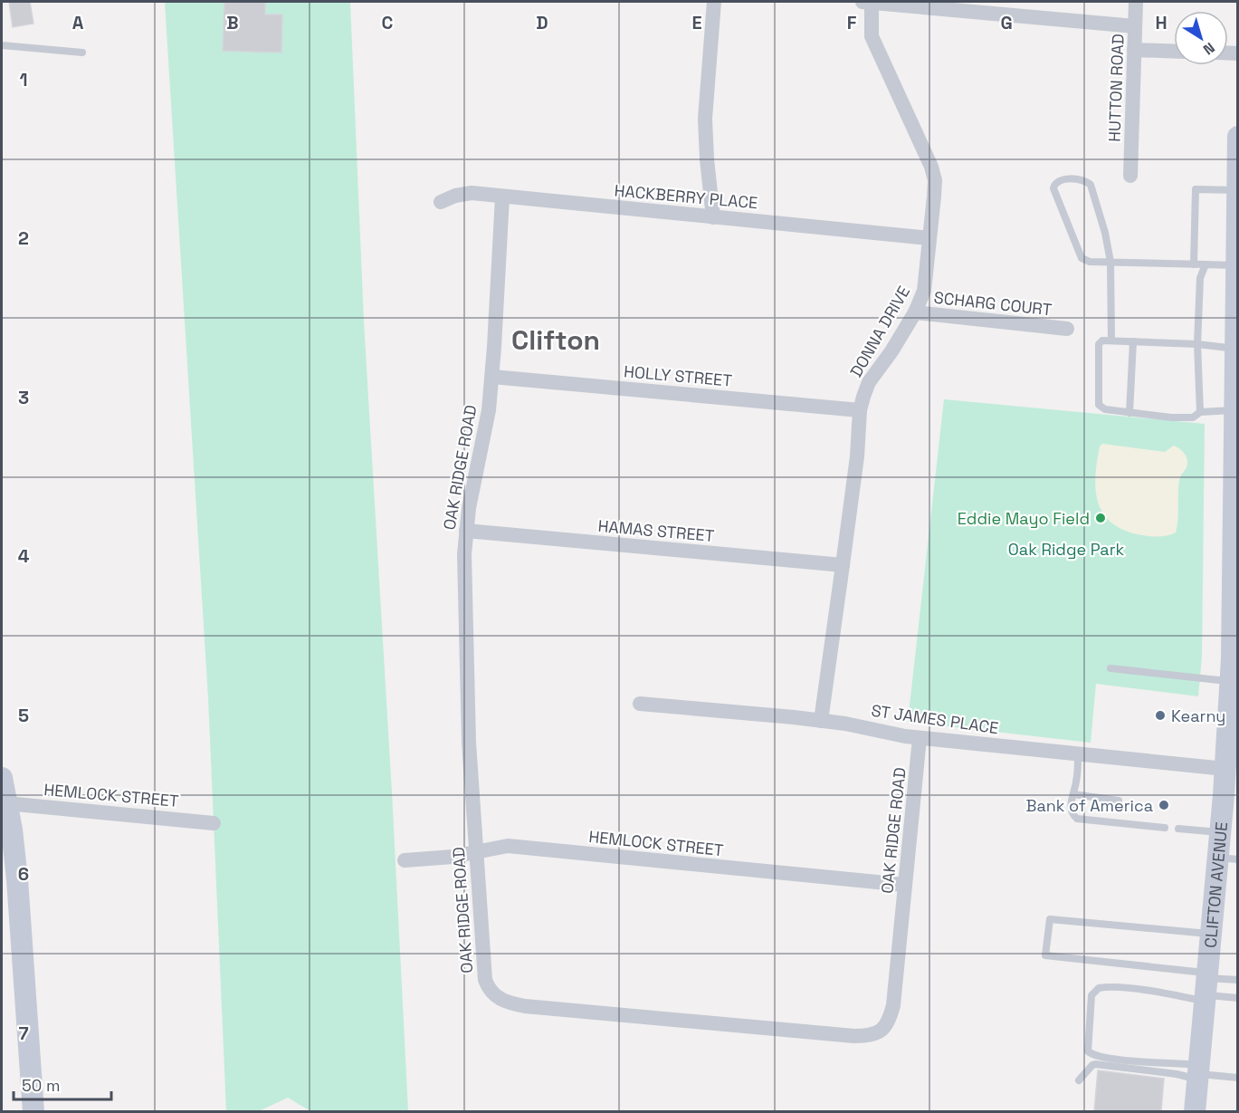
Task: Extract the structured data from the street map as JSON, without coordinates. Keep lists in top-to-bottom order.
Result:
{
  "streets": {
    "main road": ["CLIFTON AVENUE"],
    "street": [
      "HUTTON ROAD",
      "HACKBERRY PLACE",
      "SCHARG COURT",
      "DONNA DRIVE",
      "HOLLY STREET",
      "OAK RIDGE ROAD",
      "HAMAS STREET",
      "ST JAMES PLACE",
      "HEMLOCK STREET"
    ]
  },
  "crossings": [
    ["HACKBERRY PLACE", "DONNA DRIVE"],
    ["HACKBERRY PLACE", "OAK RIDGE ROAD"],
    ["SCHARG COURT", "DONNA DRIVE"],
    ["DONNA DRIVE", "HOLLY STREET"],
    ["DONNA DRIVE", "HAMAS STREET"],
    ["DONNA DRIVE", "ST JAMES PLACE"],
    ["HOLLY STREET", "OAK RIDGE ROAD"],
    ["OAK RIDGE ROAD", "HAMAS STREET"],
    ["OAK RIDGE ROAD", "ST JAMES PLACE"],
    ["OAK RIDGE ROAD", "HEMLOCK STREET"],
    ["ST JAMES PLACE", "CLIFTON AVENUE"]
  ],
  "districts": ["Clifton"],
  "parks": ["Oak Ridge Park"],
  "places": ["Eddie Mayo Field", "Kearny", "Bank of America"],
  "scale_bar": "50 m",
  "north": "bottom right",
  "grid": {
    "columns": [
      "A",
      "B",
      "C",
      "D",
      "E",
      "F",
      "G",
      "H"
    ],
    "rows": [
      "1",
      "2",
      "3",
      "4",
      "5",
      "6",
      "7"
    ]
  }
}
